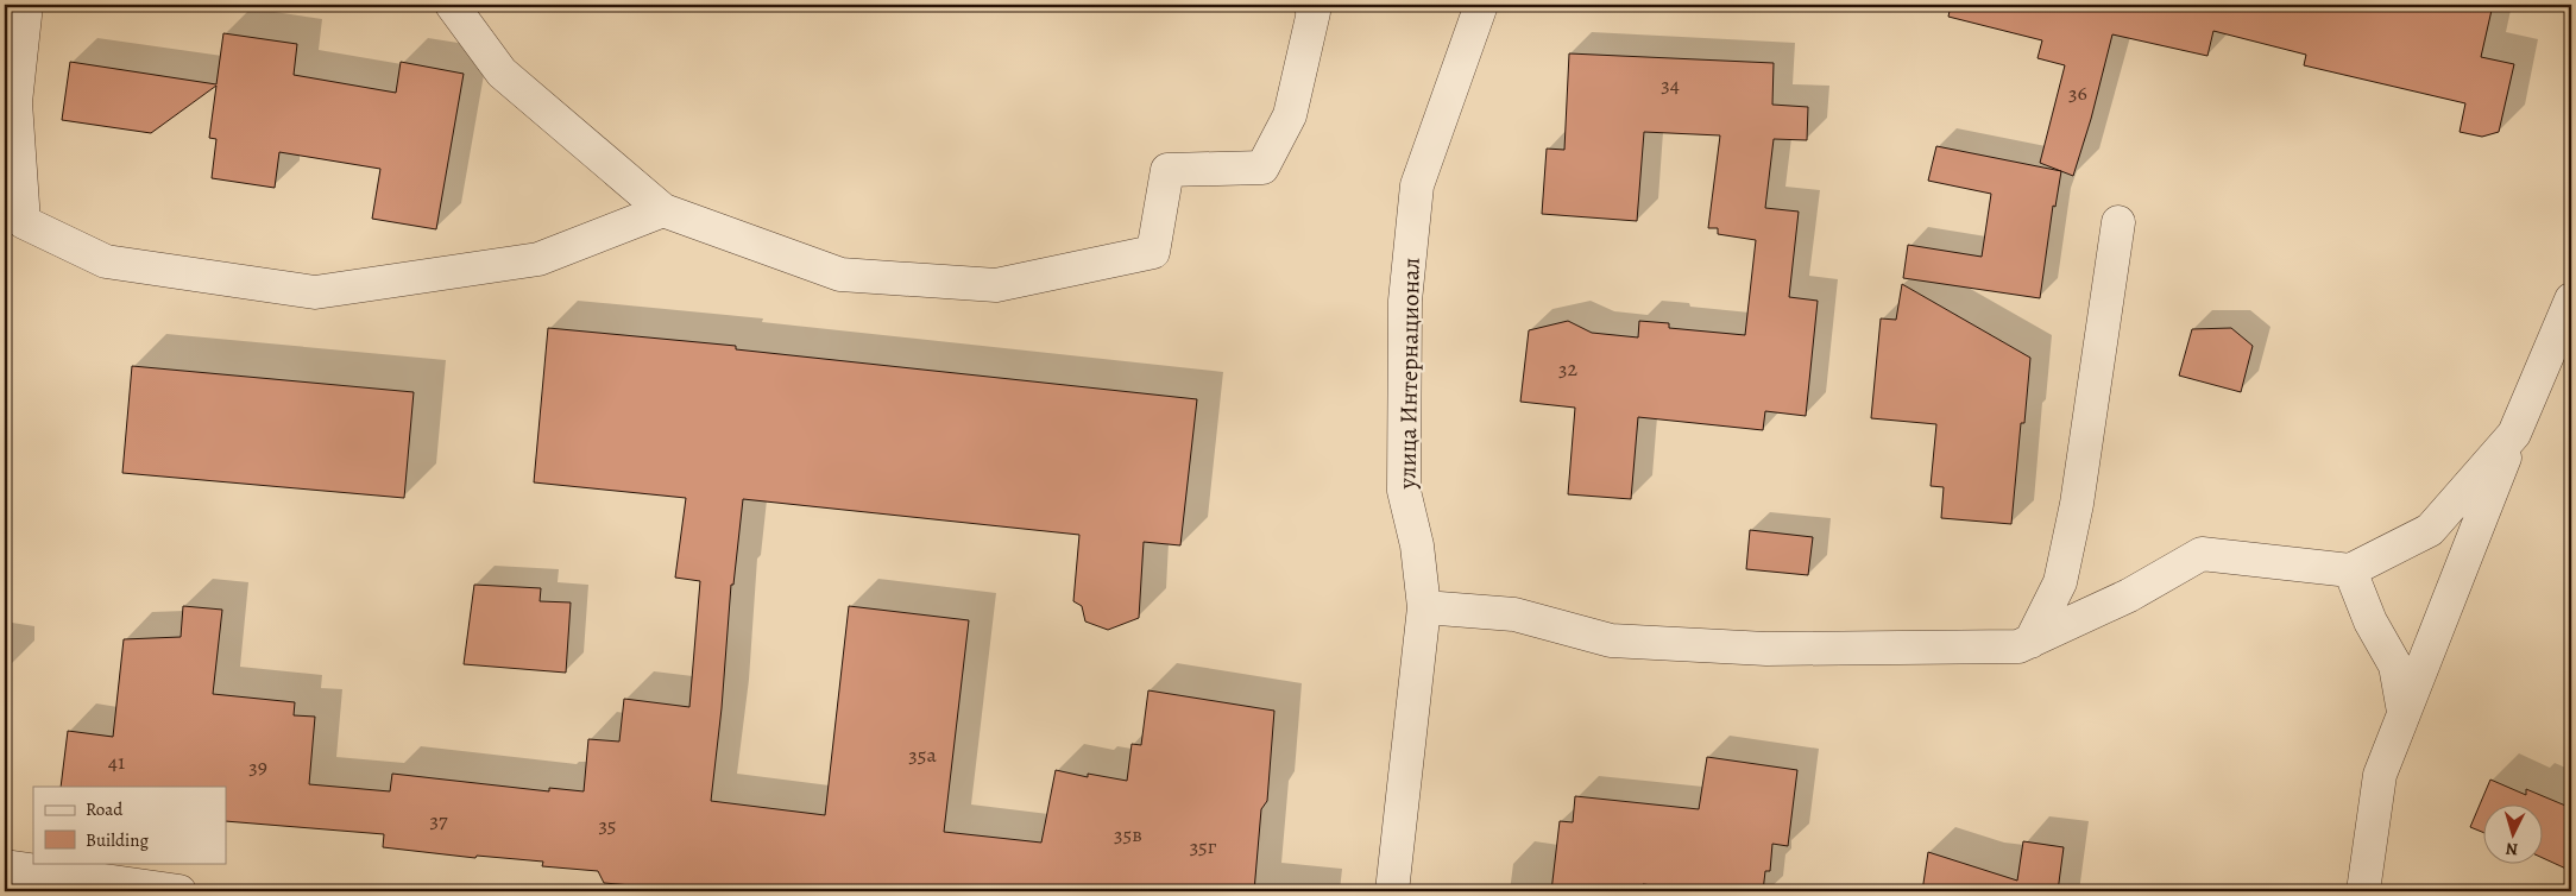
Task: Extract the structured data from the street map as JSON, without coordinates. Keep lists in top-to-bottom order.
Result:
{
  "streets": {
    "street": ["улица Интернационал"]
  },
  "house_numbers": [
    "34",
    "36",
    "32",
    "35а",
    "41",
    "39",
    "37",
    "35",
    "35в",
    "35г"
  ],
  "legend": ["Road", "Building"],
  "north": "bottom"
}
